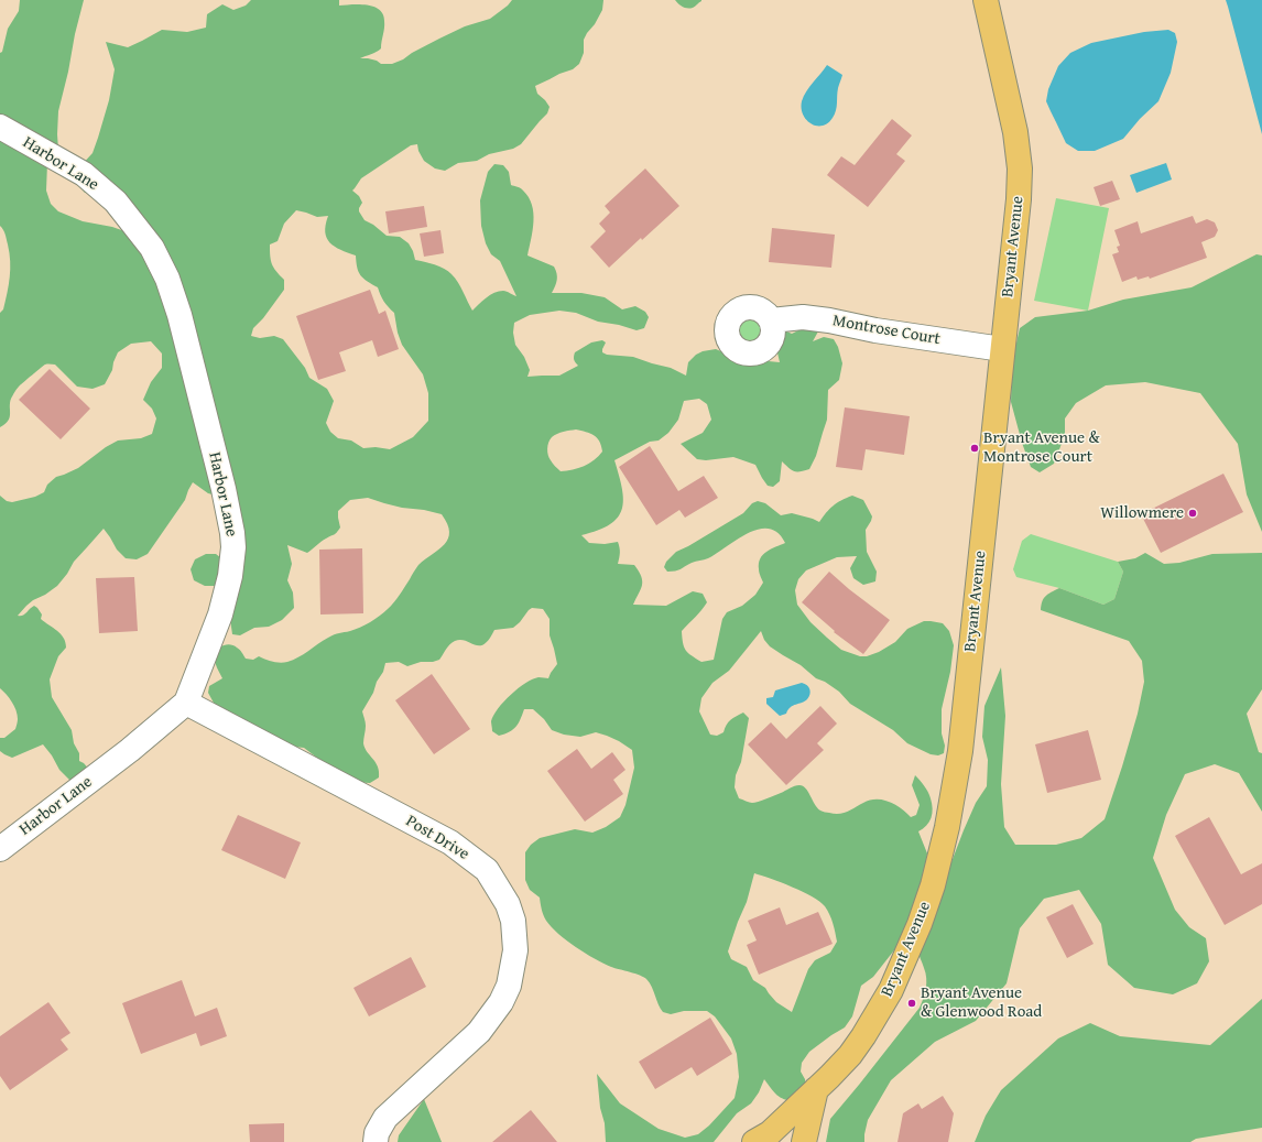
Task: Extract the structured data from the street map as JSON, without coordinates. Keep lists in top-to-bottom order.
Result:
{
  "streets": {
    "main road": ["Bryant Avenue"],
    "street": ["Harbor Lane", "Montrose Court", "Post Drive"]
  },
  "crossings": [
    ["Harbor Lane", "Post Drive"],
    ["Bryant Avenue", "Montrose Court"]
  ],
  "places": ["Bryant Avenue & Montrose Court", "Willowmere", "Bryant Avenue & Glenwood Road"]
}
